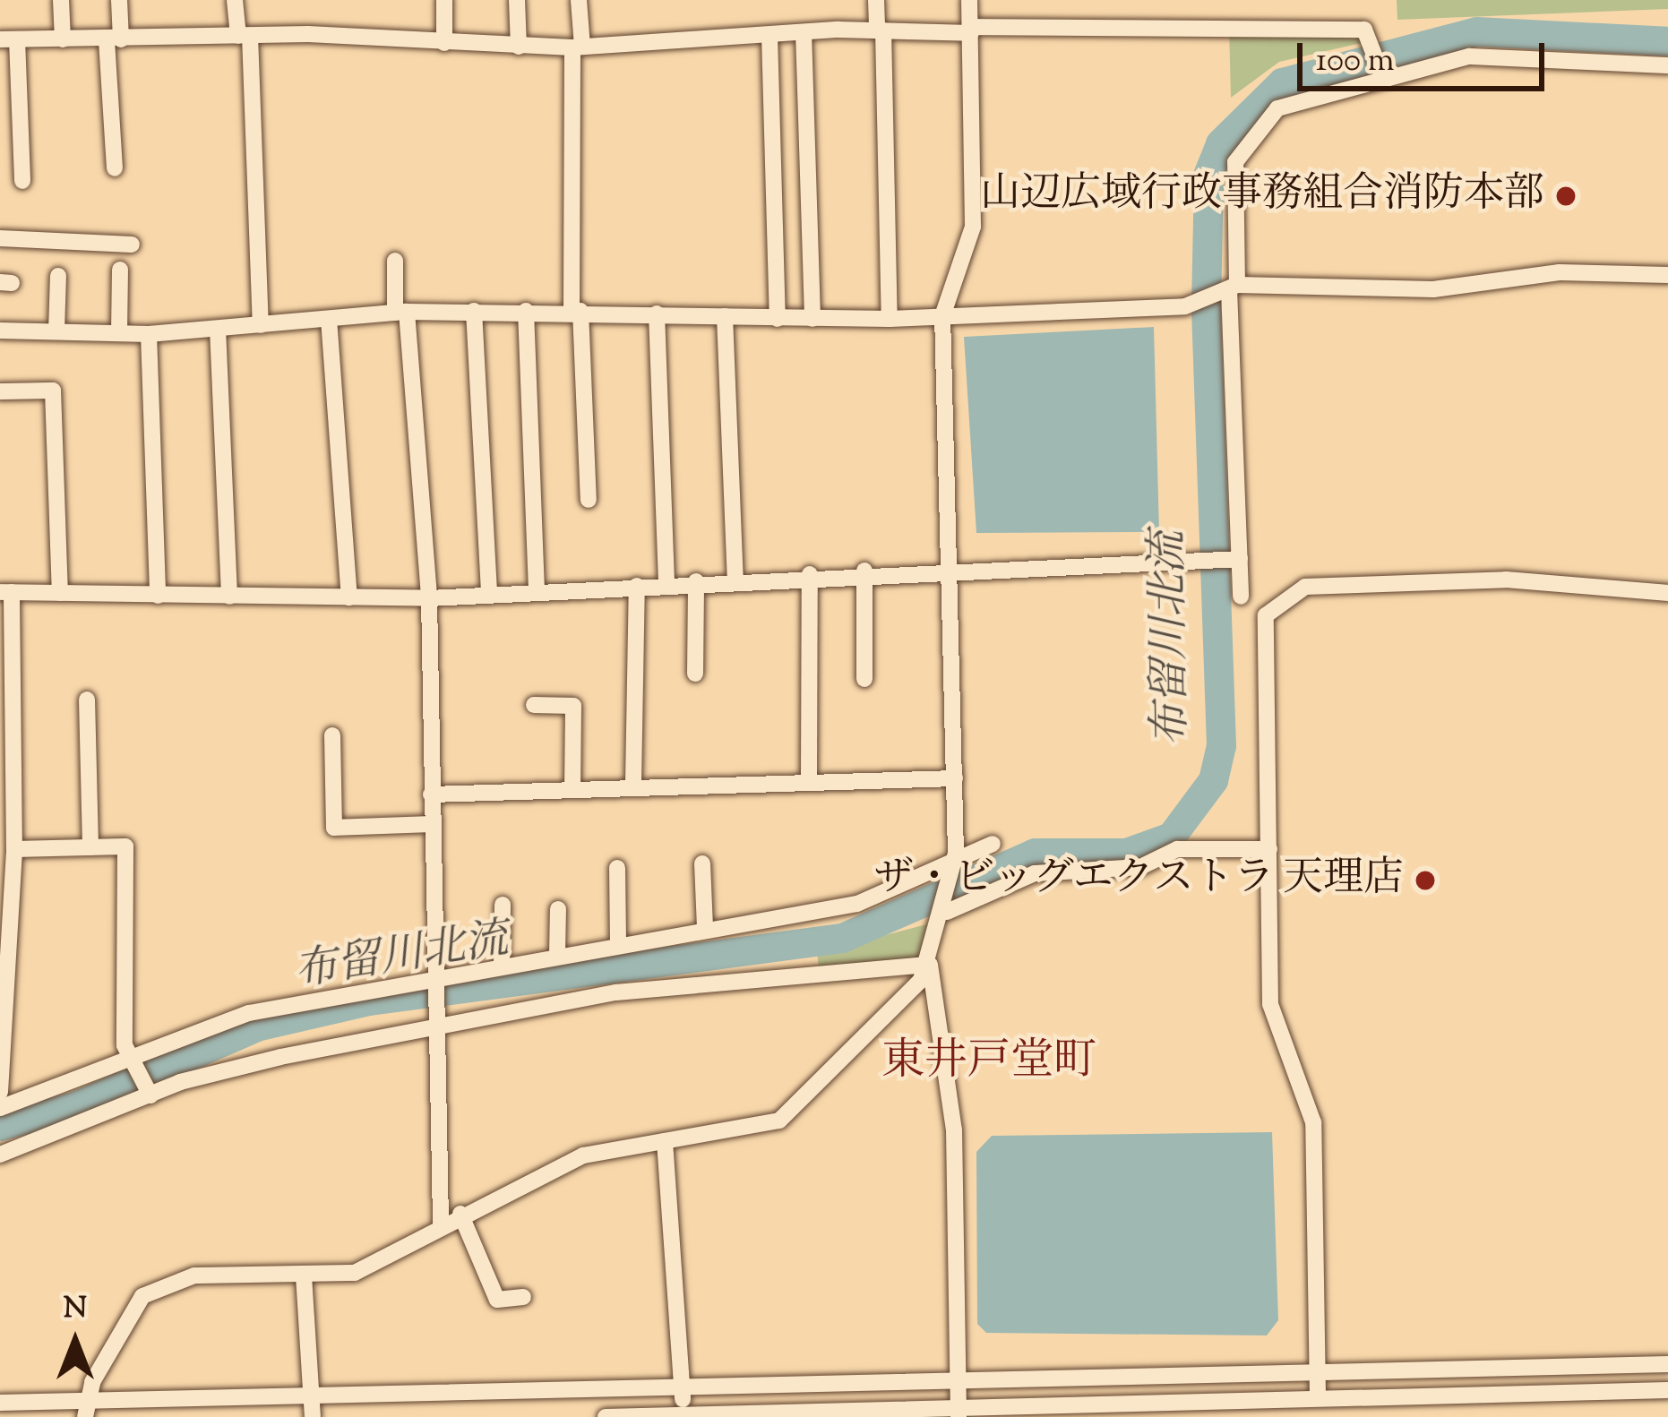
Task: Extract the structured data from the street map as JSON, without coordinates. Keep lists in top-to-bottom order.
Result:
{
  "districts": ["東井戸堂町"],
  "water": ["布留川北流"],
  "places": ["山辺広域行政事務組合消防本部", "ザ・ビッグエクストラ 天理店"],
  "scale_bar": "100 m",
  "north": "top"
}
